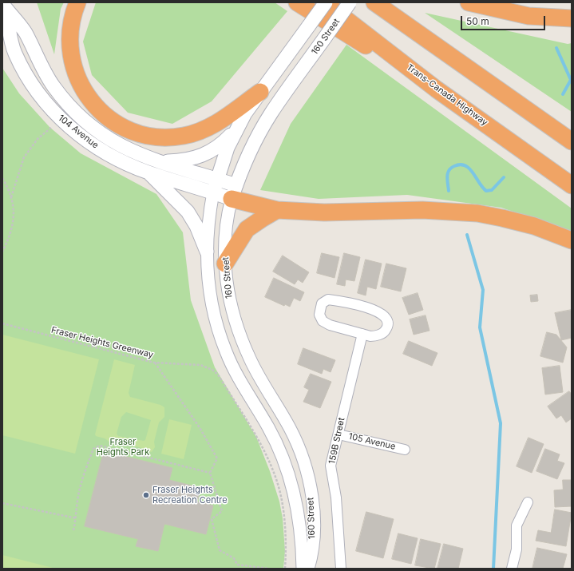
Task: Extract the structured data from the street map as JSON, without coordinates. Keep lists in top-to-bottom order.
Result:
{
  "streets": {
    "highway": ["Trans-Canada Highway"],
    "main road": ["160 Street", "104 Avenue"],
    "street": ["159B Street", "105 Avenue"],
    "path": ["Fraser Heights Greenway"]
  },
  "crossings": [
    ["160 Street", "Trans-Canada Highway"],
    ["160 Street", "104 Avenue"],
    ["159B Street", "105 Avenue"]
  ],
  "parks": ["Fraser Heights Park"],
  "places": ["Fraser Heights Recreation Centre"],
  "scale_bar": "50 m"
}
